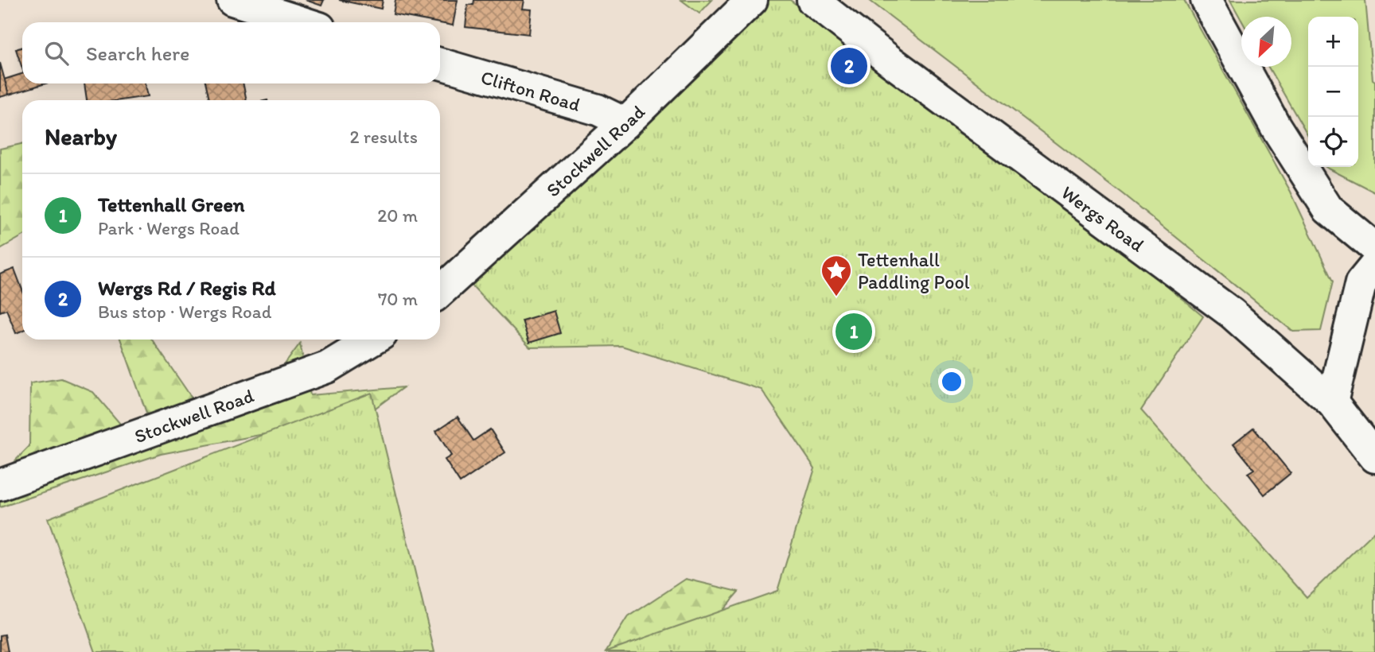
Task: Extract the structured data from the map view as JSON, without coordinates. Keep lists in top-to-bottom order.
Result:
{
  "streets": {
    "main road": ["Clifton Road", "Stockwell Road", "Wergs Road"]
  },
  "crossings": [
    ["Clifton Road", "Stockwell Road"]
  ],
  "places": {
    "place": ["Tettenhall Paddling Pool"]
  },
  "north": "bottom left",
  "page": {
    "map_buttons": ["+", "−"],
    "search": "Search here",
    "pins": ["2", "1"],
    "heading": ["Nearby", "2 results"],
    "list": [
      {
        "mark": "1",
        "name": "Tettenhall Green",
        "note": "Park · Wergs Road",
        "value": "20 m"
      },
      {
        "mark": "2",
        "name": "Wergs Rd / Regis Rd",
        "note": "Bus stop · Wergs Road",
        "value": "70 m"
      }
    ]
  }
}
